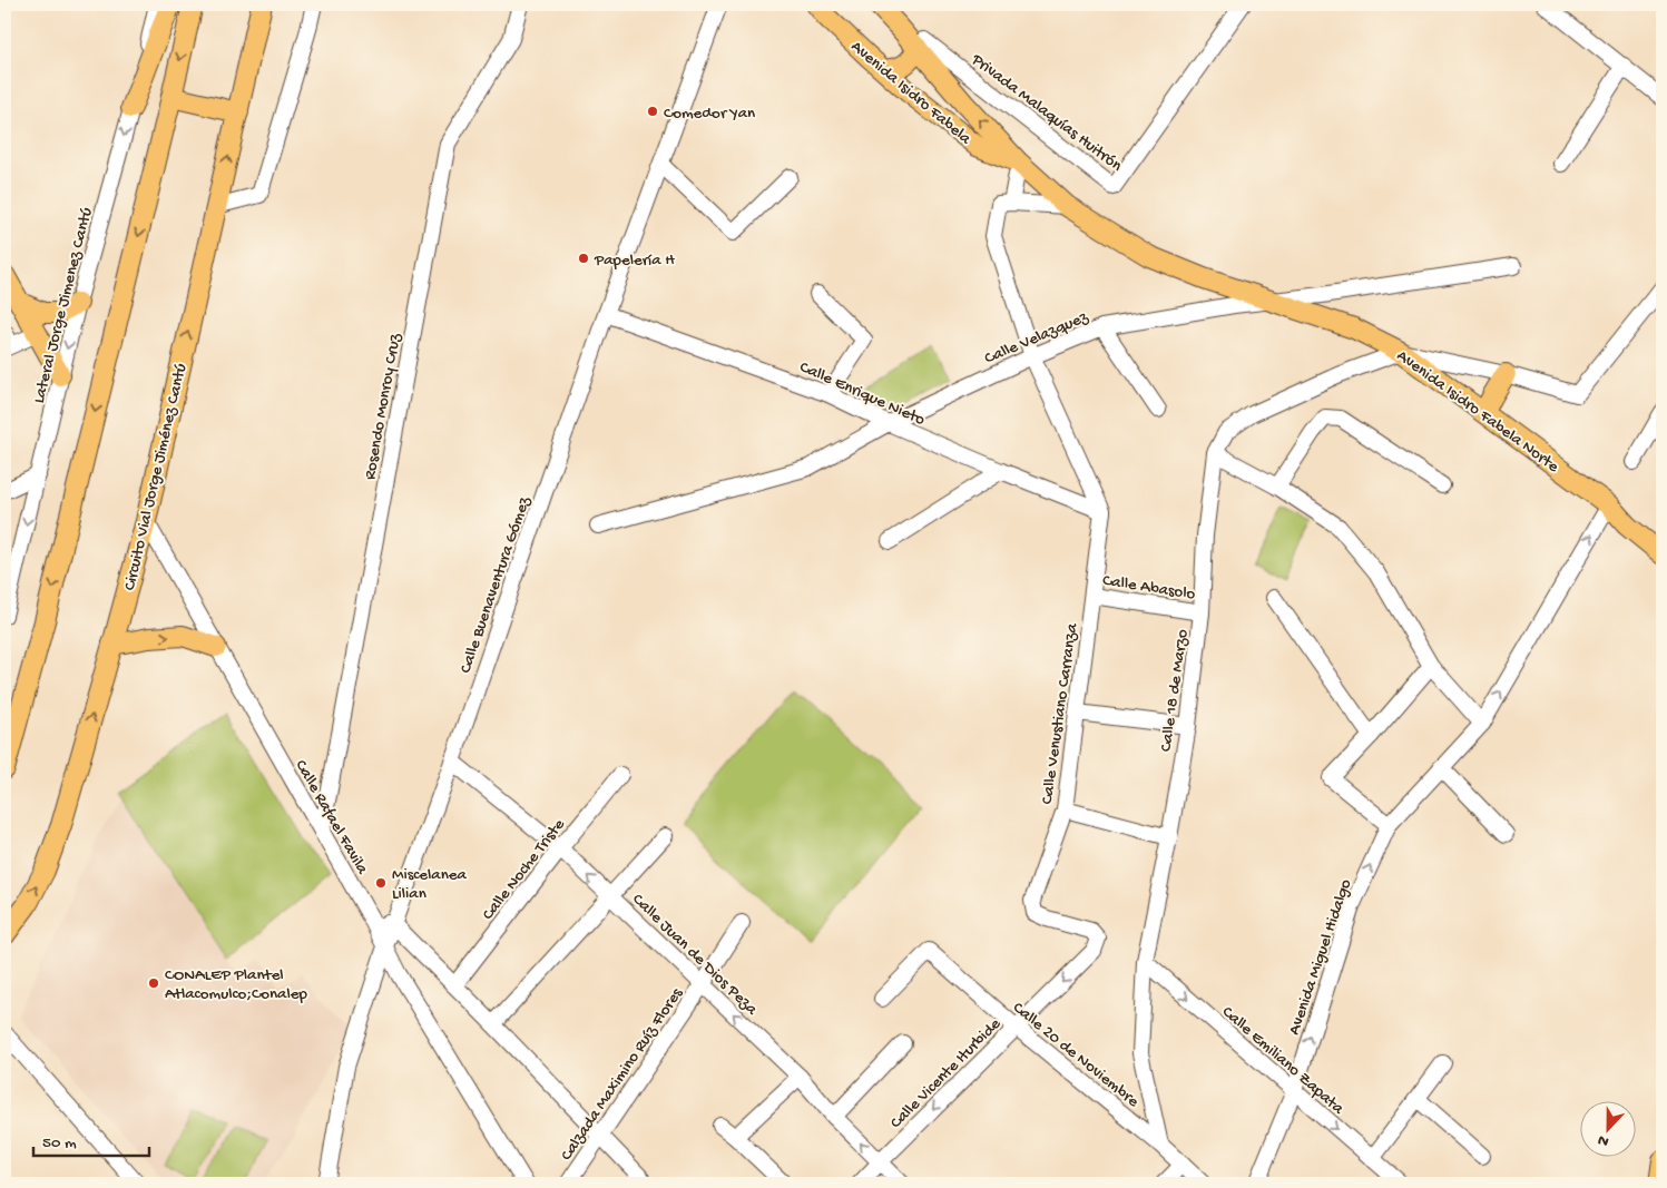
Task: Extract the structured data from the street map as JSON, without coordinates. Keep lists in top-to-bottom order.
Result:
{
  "streets": {
    "main road": ["Avenida Isidro Fabela", "Avenida Isidro Fabela Norte", "Circuito Vial Jorge Jiménez Cantú"],
    "street": [
      "Privada Malaquías Huitrón",
      "Lateral Jorge Jimenez Cantú",
      "Calle Velazquez",
      "Calle Enrique Nieto",
      "Rosendo Monroy Cruz",
      "Calle Buenaventura Gómez",
      "Calle Abasolo",
      "Calle 18 de Marzo",
      "Calle Venustiano Carranza",
      "Calle Rafael Favila",
      "Calle Noche Triste",
      "Calle Juan de Dios Peza",
      "Avenida Miguel Hidalgo",
      "Calle 20 de Noviembre",
      "Calle Emiliano Zapata",
      "Calle Vicente Iturbide",
      "Calzada Maximino Ruíz Flores"
    ]
  },
  "crossings": [
    ["Avenida Isidro Fabela", "Privada Malaquías Huitrón"],
    ["Avenida Isidro Fabela", "Calle Velazquez"],
    ["Avenida Isidro Fabela", "Avenida Isidro Fabela Norte"],
    ["Calle Velazquez", "Calle Enrique Nieto"],
    ["Calle Velazquez", "Avenida Isidro Fabela Norte"],
    ["Calle Enrique Nieto", "Calle Buenaventura Gómez"],
    ["Calle Enrique Nieto", "Calle Venustiano Carranza"],
    ["Rosendo Monroy Cruz", "Calle Rafael Favila"],
    ["Avenida Isidro Fabela Norte", "Calle 18 de Marzo"],
    ["Avenida Isidro Fabela Norte", "Avenida Miguel Hidalgo"],
    ["Circuito Vial Jorge Jiménez Cantú", "Calle Rafael Favila"],
    ["Calle Buenaventura Gómez", "Calle Rafael Favila"],
    ["Calle Buenaventura Gómez", "Calle Juan de Dios Peza"],
    ["Calle Abasolo", "Calle 18 de Marzo"],
    ["Calle Abasolo", "Calle Venustiano Carranza"],
    ["Calle 18 de Marzo", "Calle 20 de Noviembre"],
    ["Calle 18 de Marzo", "Calle Emiliano Zapata"],
    ["Calle Venustiano Carranza", "Calle Vicente Iturbide"],
    ["Calle Noche Triste", "Calle Juan de Dios Peza"],
    ["Calle Juan de Dios Peza", "Calle Vicente Iturbide"],
    ["Calle Juan de Dios Peza", "Calzada Maximino Ruíz Flores"],
    ["Avenida Miguel Hidalgo", "Calle Emiliano Zapata"],
    ["Calle 20 de Noviembre", "Calle Vicente Iturbide"]
  ],
  "one_way": [
    "Lateral Jorge Jimenez Cantú",
    "Calle Juan de Dios Peza",
    "Avenida Miguel Hidalgo",
    "Calle Emiliano Zapata"
  ],
  "places": [
    "Comedor Yan",
    "Papelería H",
    "Miscelanea Lilian",
    "CONALEP Plantel Atlacomulco;Conalep"
  ],
  "scale_bar": "50 m",
  "north": "bottom"
}
